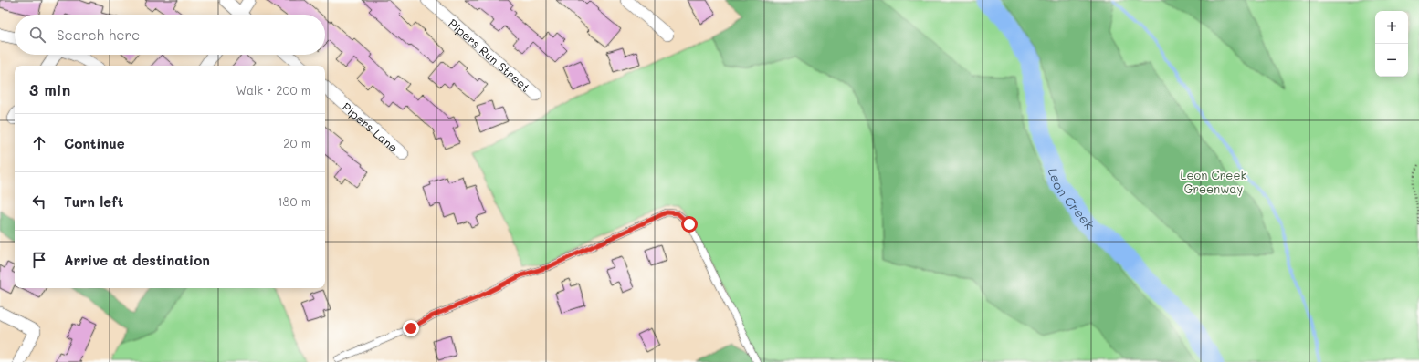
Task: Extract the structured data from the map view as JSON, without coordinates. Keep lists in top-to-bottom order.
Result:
{
  "streets": {
    "street": ["Pipers Run Street", "Pipers Lane"]
  },
  "water": ["Leon Creek"],
  "parks": ["Leon Creek Greenway"],
  "page": {
    "map_buttons": ["+", "−"],
    "search": "Search here",
    "heading": ["3 min", "Walk · 200 m"],
    "list": [
      ["Continue", "20 m"],
      ["Turn left", "180 m"],
      "Arrive at destination"
    ]
  }
}
